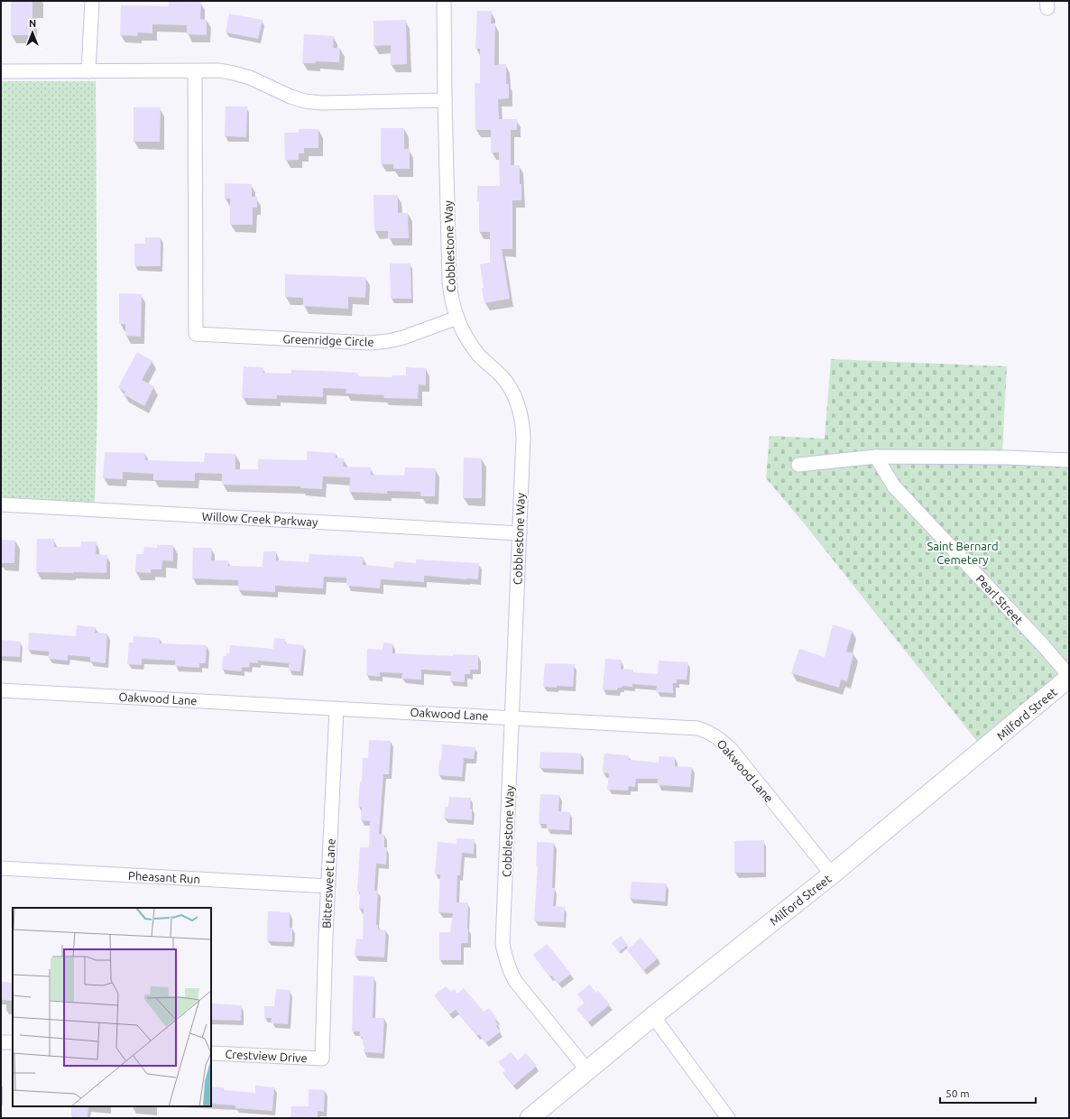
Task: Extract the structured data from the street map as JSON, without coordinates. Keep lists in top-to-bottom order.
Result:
{
  "streets": {
    "main road": ["Milford Street"],
    "street": [
      "Cobblestone Way",
      "Greenridge Circle",
      "Willow Creek Parkway",
      "Pearl Street",
      "Oakwood Lane",
      "Pheasant Run",
      "Bittersweet Lane",
      "Crestview Drive"
    ]
  },
  "crossings": [
    ["Cobblestone Way", "Greenridge Circle"],
    ["Cobblestone Way", "Willow Creek Parkway"],
    ["Cobblestone Way", "Oakwood Lane"],
    ["Cobblestone Way", "Milford Street"],
    ["Pearl Street", "Milford Street"],
    ["Oakwood Lane", "Milford Street"],
    ["Oakwood Lane", "Bittersweet Lane"],
    ["Pheasant Run", "Bittersweet Lane"],
    ["Bittersweet Lane", "Crestview Drive"]
  ],
  "parks": ["Saint Bernard Cemetery"],
  "scale_bar": "50 m",
  "north": "top"
}
